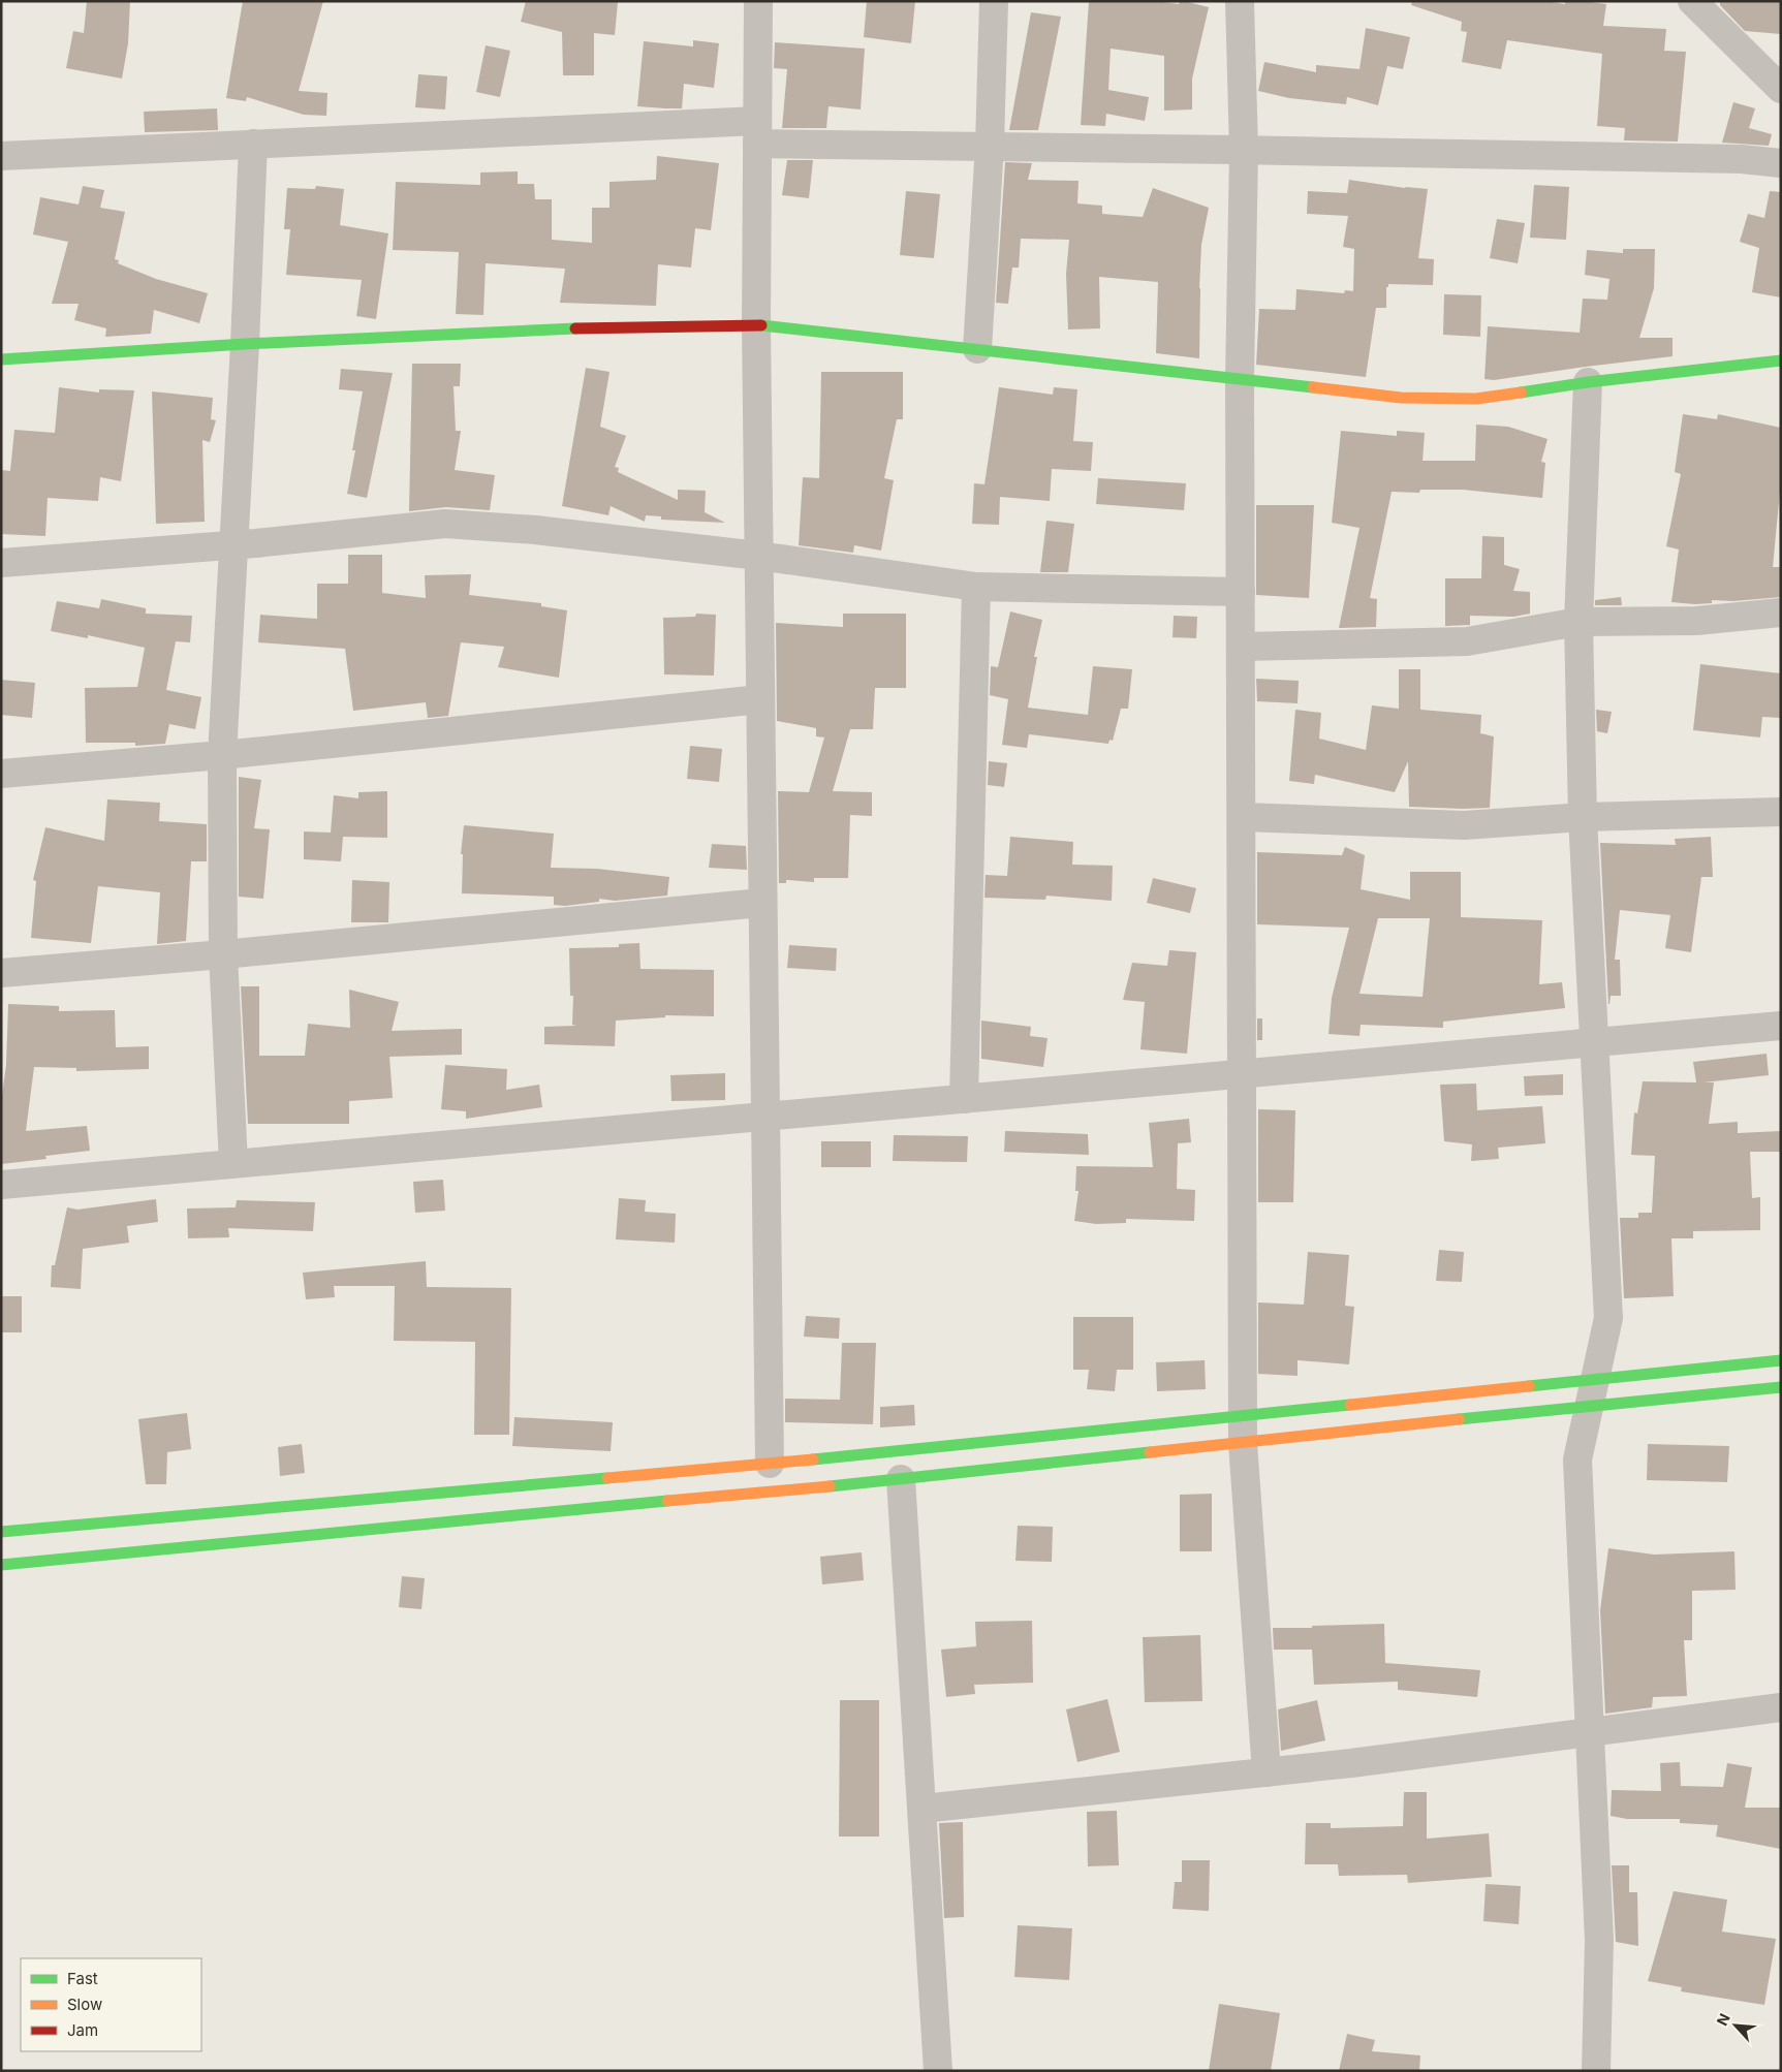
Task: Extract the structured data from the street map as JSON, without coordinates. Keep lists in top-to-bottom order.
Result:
{
  "legend": ["Fast", "Slow", "Jam"],
  "north": "top left"
}
